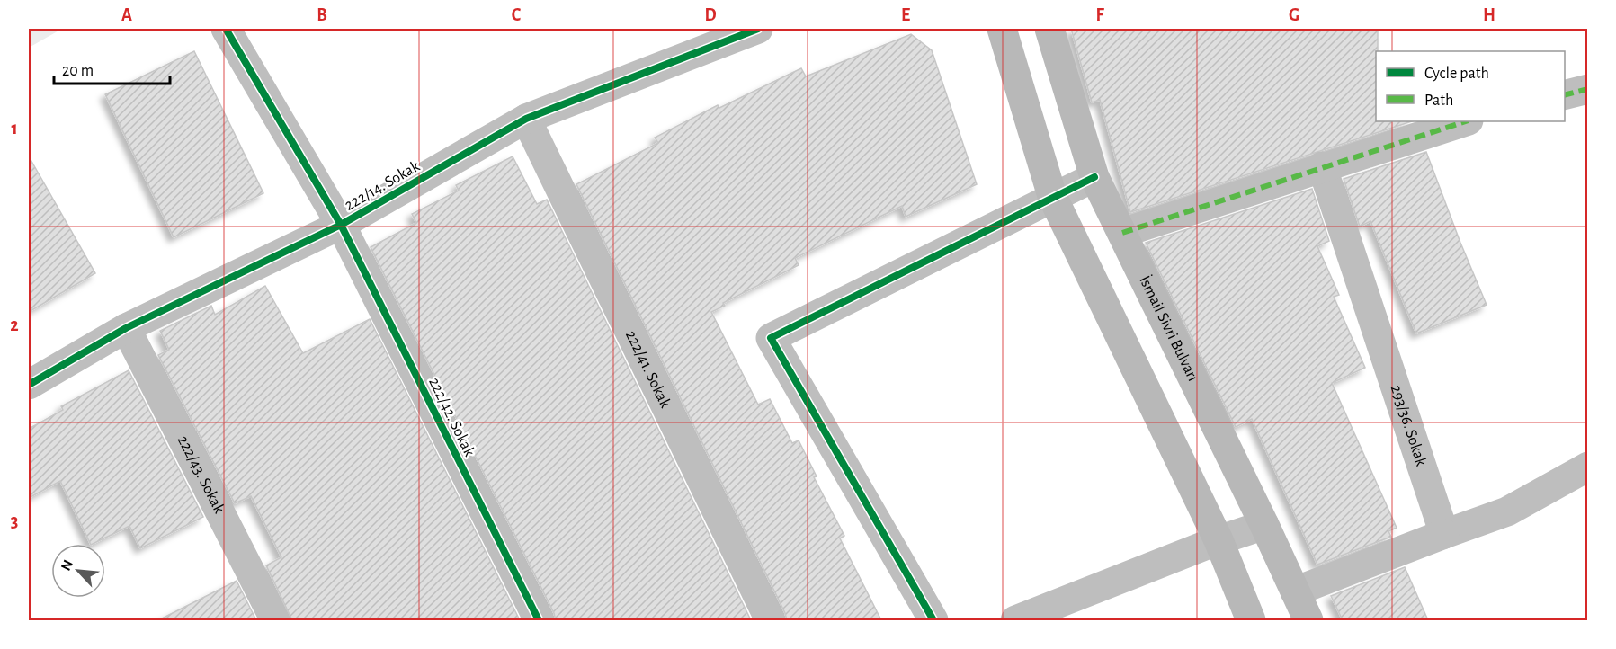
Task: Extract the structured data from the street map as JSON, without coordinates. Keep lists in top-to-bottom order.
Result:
{
  "streets": {
    "main road": ["İsmail Sivri Bulvarı"],
    "street": [
      "222/14. Sokak",
      "222/41. Sokak",
      "222/42. Sokak",
      "293/36. Sokak",
      "222/43. Sokak"
    ]
  },
  "crossings": [
    ["222/14. Sokak", "222/41. Sokak"],
    ["222/14. Sokak", "222/42. Sokak"],
    ["222/14. Sokak", "222/43. Sokak"]
  ],
  "legend": ["Cycle path", "Path"],
  "scale_bar": "20 m",
  "north": "top left",
  "grid": {
    "columns": [
      "A",
      "B",
      "C",
      "D",
      "E",
      "F",
      "G",
      "H"
    ],
    "rows": ["1", "2", "3"]
  }
}
